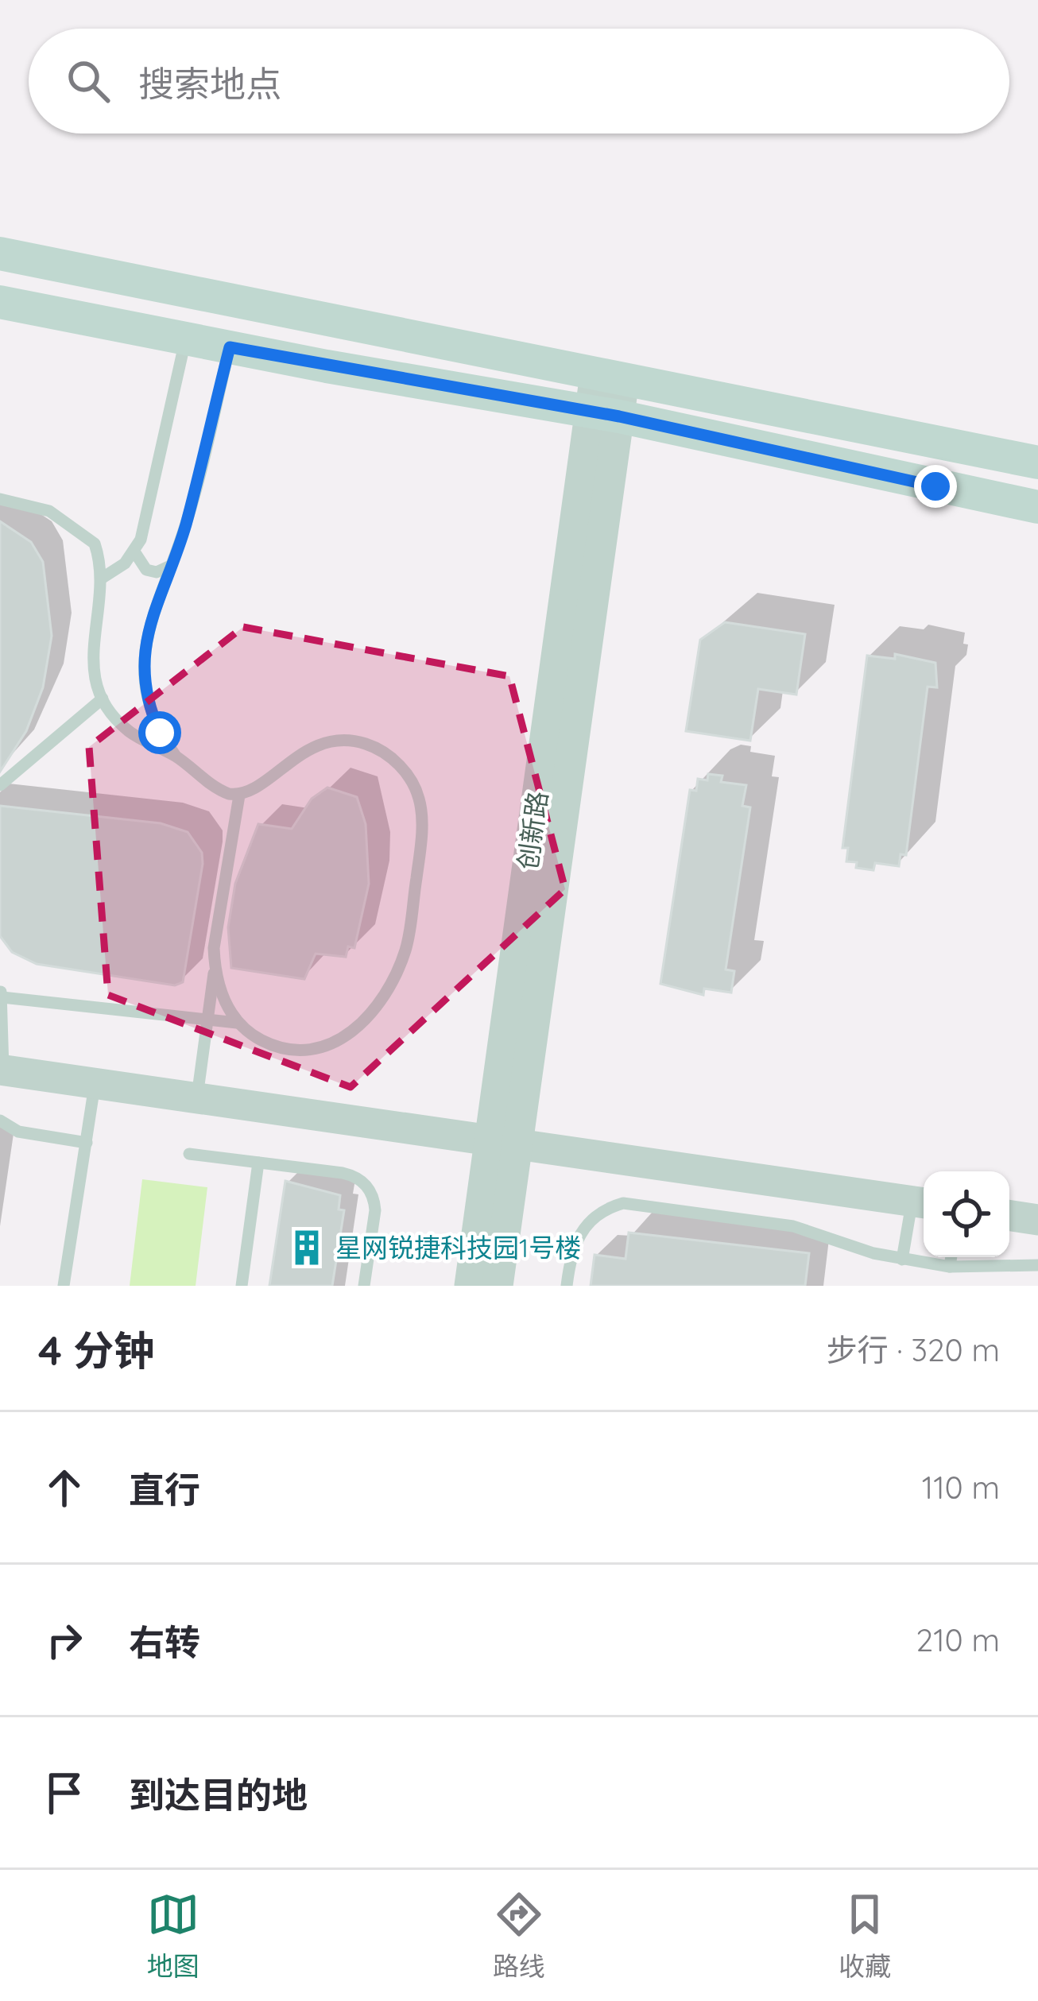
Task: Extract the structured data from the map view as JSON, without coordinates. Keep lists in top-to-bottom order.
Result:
{
  "streets": {
    "street": ["创新路"]
  },
  "places": {
    "building": ["星网锐捷科技园1号楼"]
  },
  "page": {
    "search": "搜索地点",
    "heading": ["4 分钟", "步行 · 320 m"],
    "list": [
      ["直行", "110 m"],
      ["右转", "210 m"],
      "到达目的地"
    ],
    "nav": ["地图", "路线", "收藏"]
  }
}
